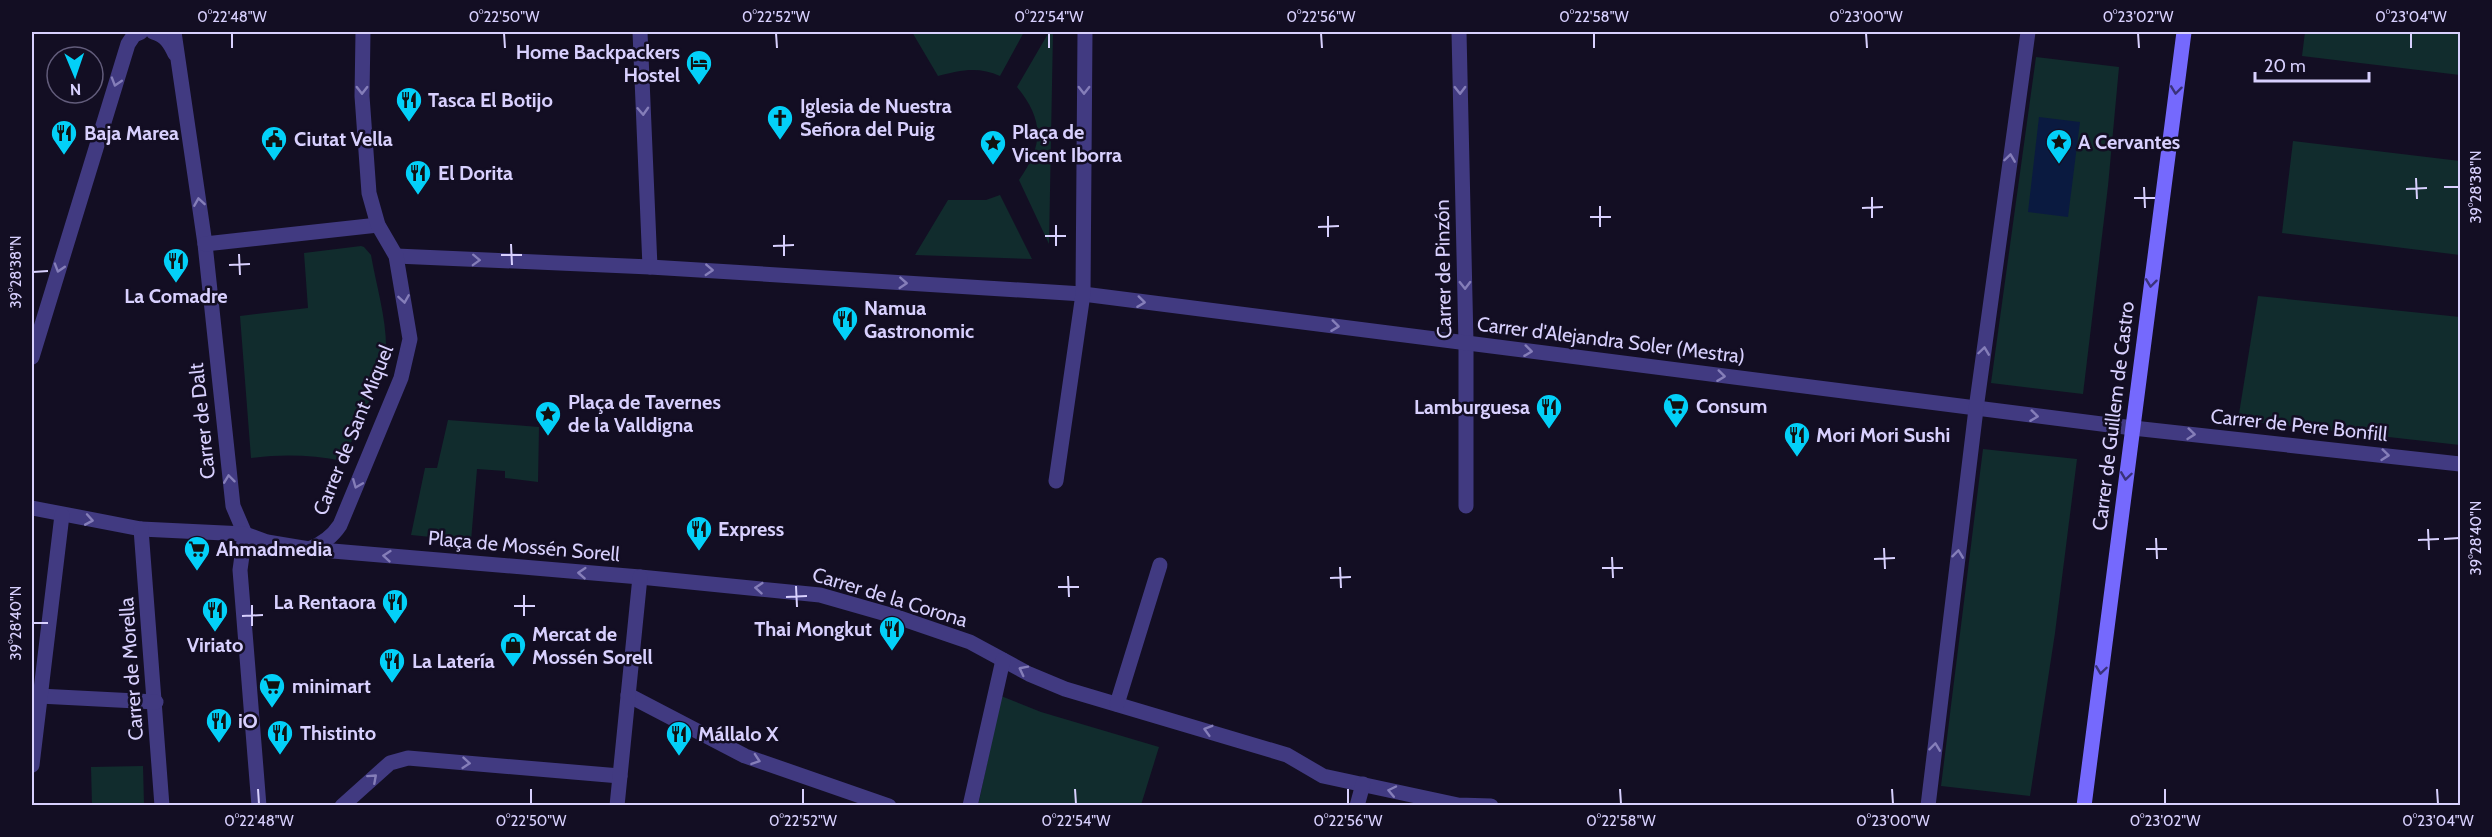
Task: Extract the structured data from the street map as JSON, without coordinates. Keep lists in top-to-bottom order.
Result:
{
  "streets": {
    "main road": ["Carrer de Guillem de Castro"],
    "street": [
      "Carrer de Pinzón",
      "Carrer d'Alejandra Soler (Mestra)",
      "Carrer de Dalt",
      "Carrer de Pere Bonfill",
      "Carrer de Sant Miquel",
      "Plaça de Mossén Sorell",
      "Carrer de la Corona",
      "Carrer de Morella"
    ]
  },
  "crossings": [
    ["Carrer de Pinzón", "Carrer d'Alejandra Soler (Mestra)"],
    ["Carrer d'Alejandra Soler (Mestra)", "Carrer de Guillem de Castro"],
    ["Carrer d'Alejandra Soler (Mestra)", "Carrer de Pere Bonfill"],
    ["Carrer de Guillem de Castro", "Carrer de Pere Bonfill"],
    ["Carrer de Dalt", "Plaça de Mossén Sorell"],
    ["Carrer de Sant Miquel", "Plaça de Mossén Sorell"],
    ["Plaça de Mossén Sorell", "Carrer de la Corona"],
    ["Plaça de Mossén Sorell", "Carrer de Morella"]
  ],
  "one_way": [
    "Carrer de Pinzón",
    "Carrer d'Alejandra Soler (Mestra)",
    "Carrer de Guillem de Castro",
    "Carrer de Dalt",
    "Carrer de Pere Bonfill",
    "Carrer de Sant Miquel",
    "Carrer de la Corona"
  ],
  "places": {
    "hotel": ["Home Backpackers Hostel"],
    "restaurant": [
      "Tasca El Botijo",
      "Baja Marea",
      "El Dorita",
      "La Comadre",
      "Namua Gastronomic",
      "Lamburguesa",
      "Mori Mori Sushi",
      "Express",
      "La Rentaora",
      "Viriato",
      "Thai Mongkut",
      "La Latería",
      "iO",
      "Thistinto",
      "Mállalo X"
    ],
    "church": ["Iglesia de Nuestra Señora del Puig"],
    "public building": ["Ciutat Vella"],
    "place": ["A Cervantes", "Plaça de Vicent Iborra", "Plaça de Tavernes de la Valldigna"],
    "supermarket": ["Consum", "Ahmadmedia", "minimart"],
    "shop": ["Mercat de Mossén Sorell"]
  },
  "scale_bar": "20 m",
  "north": "bottom",
  "coordinates": [
    "0°22'48\"W",
    "0°22'50\"W",
    "0°22'52\"W",
    "0°22'54\"W",
    "0°22'56\"W",
    "0°22'58\"W",
    "0°23'00\"W",
    "0°23'02\"W",
    "0°23'04\"W",
    "39°28'38\"N",
    "39°28'40\"N"
  ]
}
